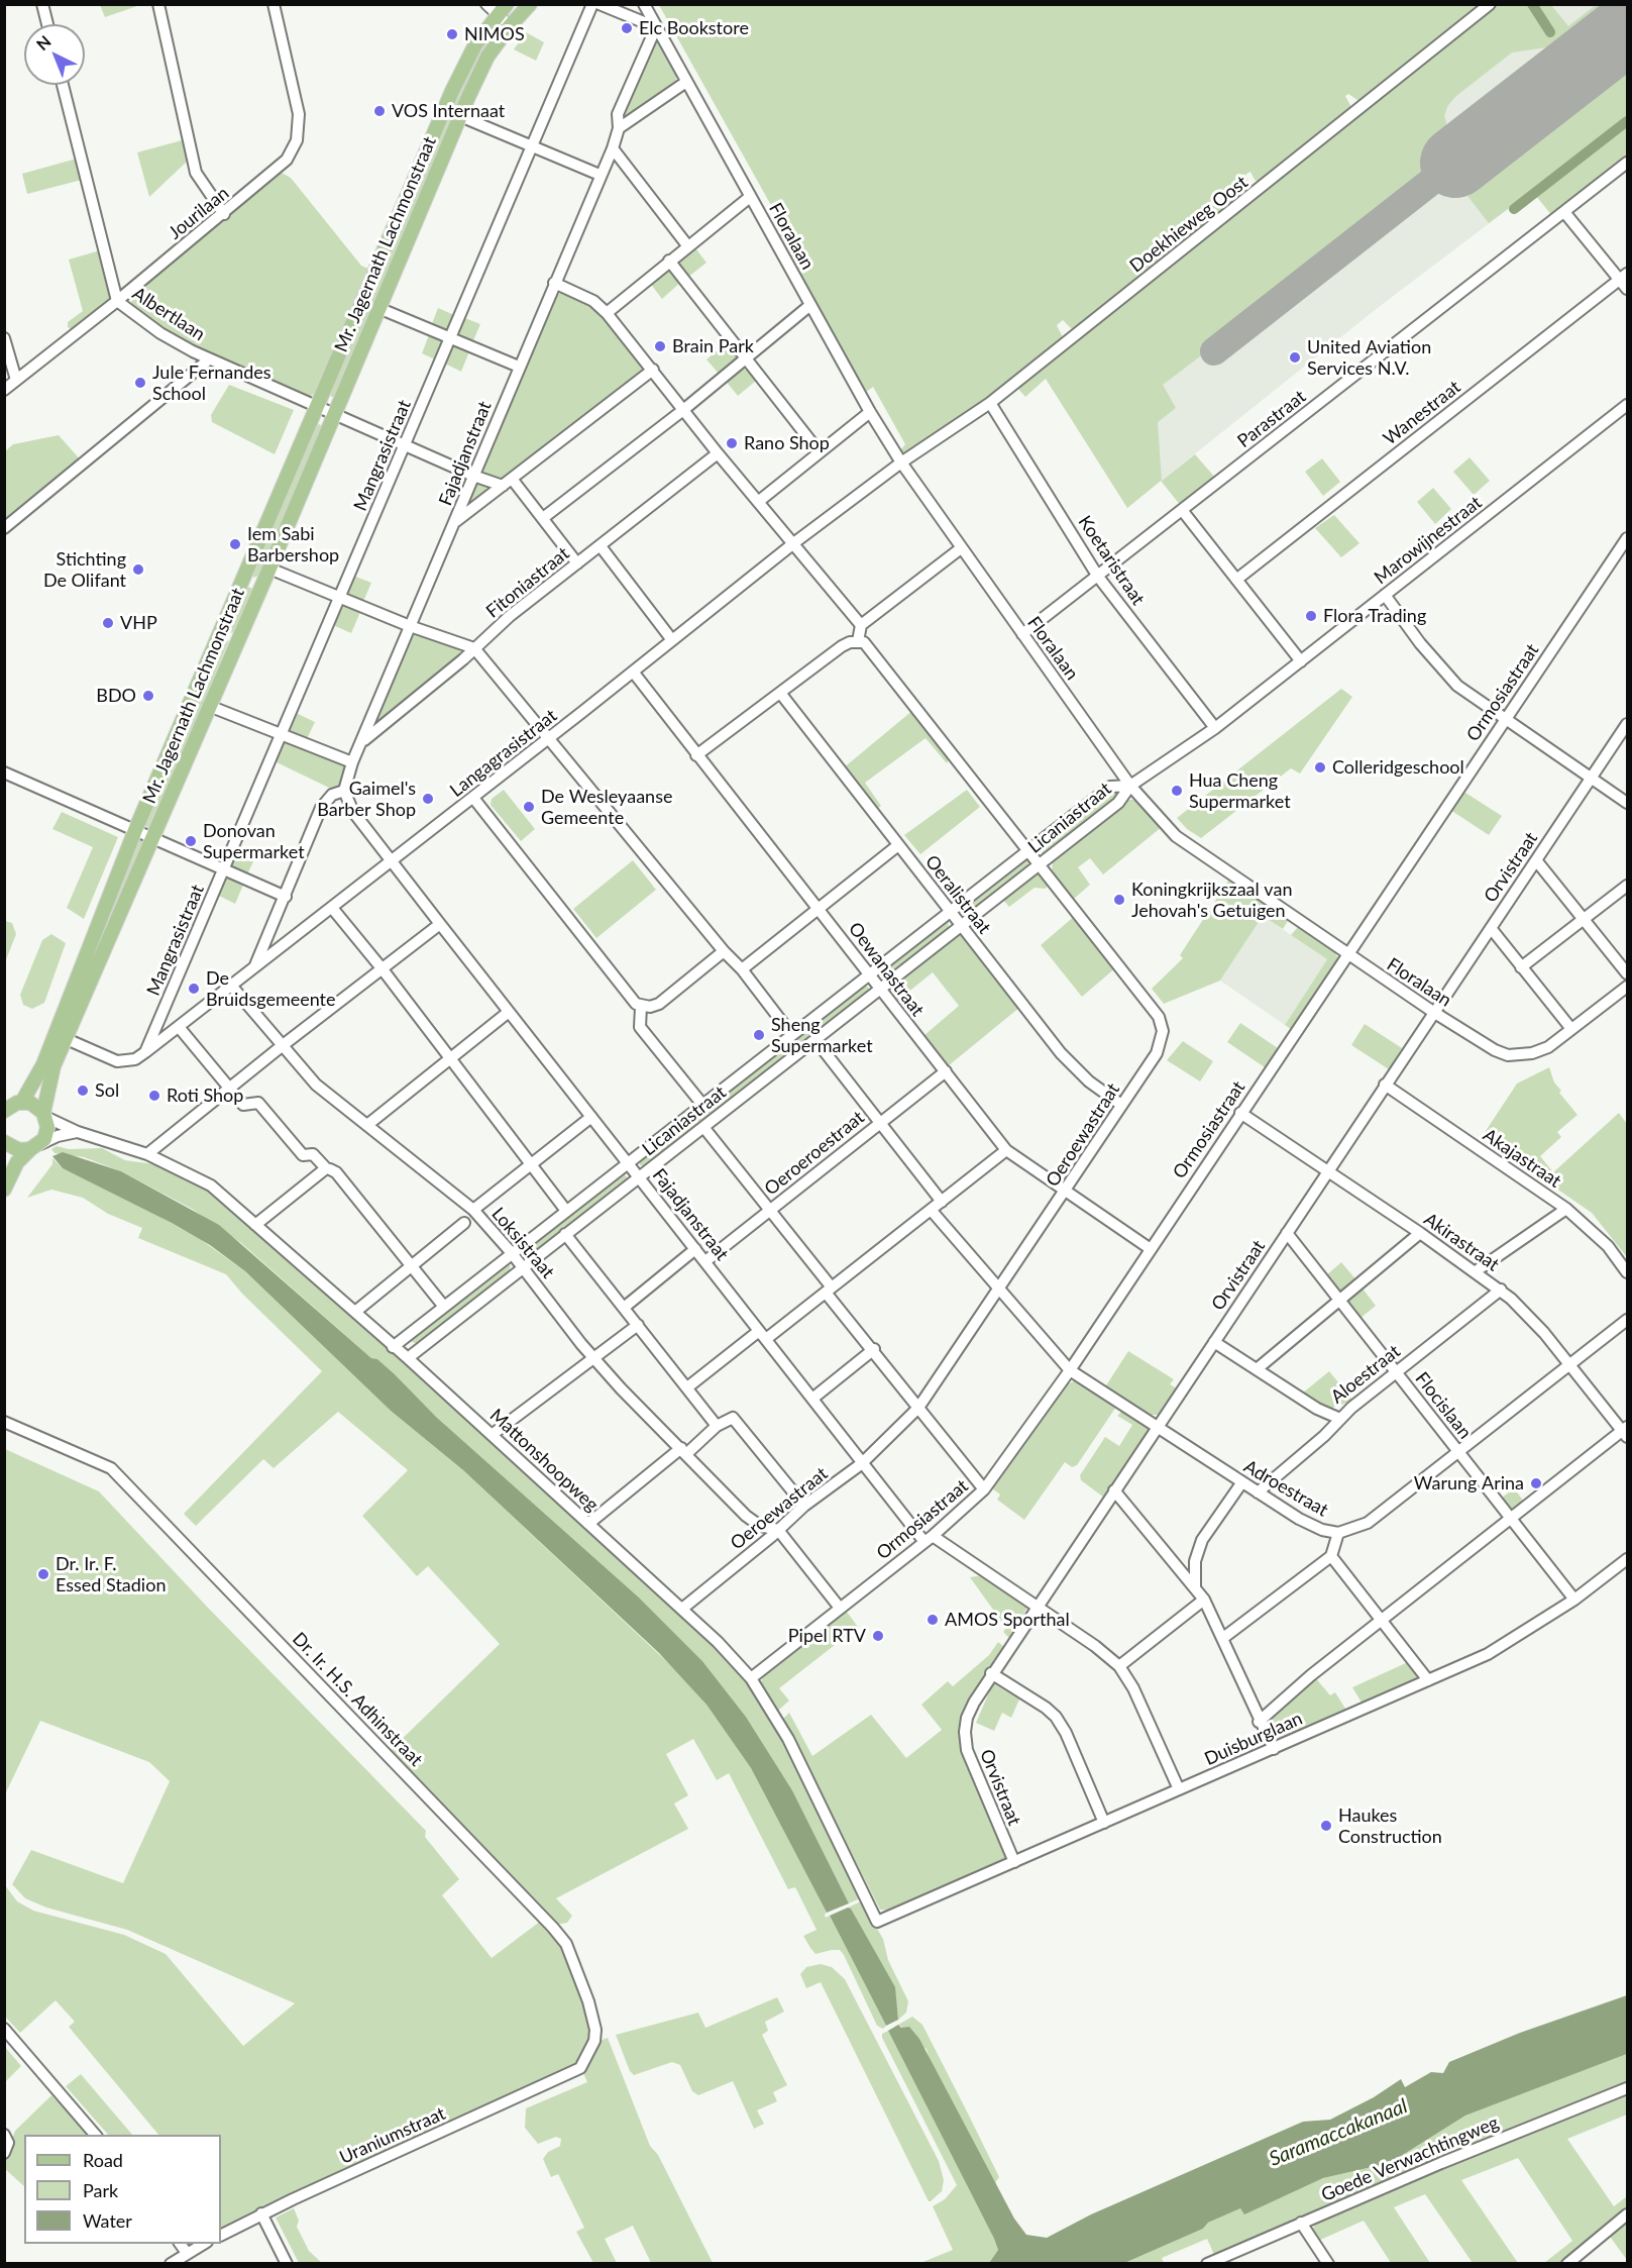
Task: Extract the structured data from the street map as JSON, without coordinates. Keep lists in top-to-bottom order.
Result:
{
  "streets": {
    "main road": ["Mr. Jagernath Lachmonstraat"],
    "street": [
      "Jourilaan",
      "Doekhieweg Oost",
      "Floralaan",
      "Albertlaan",
      "Wanestraat",
      "Parastraat",
      "Fajadjanstraat",
      "Mangrasistraat",
      "Marowijnestraat",
      "Koetaristraat",
      "Fitoniastraat",
      "Ormosiastraat",
      "Langagrasistraat",
      "Licaniastraat",
      "Orvistraat",
      "Oeralistraat",
      "Oewanastraat",
      "Oeroewastraat",
      "Oeroeroestraat",
      "Akajastraat",
      "Akirastraat",
      "Loksistraat",
      "Aloestraat",
      "Flocislaan",
      "Mattonshoopweg",
      "Adroestraat",
      "Dr. Ir. H.S. Adhinstraat",
      "Duisburglaan",
      "Uraniumstraat",
      "Goede Verwachtingweg"
    ]
  },
  "crossings": [
    ["Jourilaan", "Albertlaan"],
    ["Doekhieweg Oost", "Floralaan"],
    ["Doekhieweg Oost", "Koetaristraat"],
    ["Doekhieweg Oost", "Langagrasistraat"],
    ["Floralaan", "Parastraat"],
    ["Floralaan", "Fajadjanstraat"],
    ["Floralaan", "Marowijnestraat"],
    ["Floralaan", "Ormosiastraat"],
    ["Floralaan", "Langagrasistraat"],
    ["Floralaan", "Licaniastraat"],
    ["Floralaan", "Orvistraat"],
    ["Mr. Jagernath Lachmonstraat", "Albertlaan"],
    ["Mr. Jagernath Lachmonstraat", "Langagrasistraat"],
    ["Mr. Jagernath Lachmonstraat", "Mattonshoopweg"],
    ["Albertlaan", "Fajadjanstraat"],
    ["Albertlaan", "Mangrasistraat"],
    ["Parastraat", "Koetaristraat"],
    ["Fajadjanstraat", "Fitoniastraat"],
    ["Fajadjanstraat", "Ormosiastraat"],
    ["Fajadjanstraat", "Langagrasistraat"],
    ["Fajadjanstraat", "Licaniastraat"],
    ["Fajadjanstraat", "Orvistraat"],
    ["Fajadjanstraat", "Oeroewastraat"],
    ["Fajadjanstraat", "Oeroeroestraat"],
    ["Fajadjanstraat", "Duisburglaan"],
    ["Mangrasistraat", "Langagrasistraat"],
    ["Marowijnestraat", "Koetaristraat"],
    ["Marowijnestraat", "Licaniastraat"],
    ["Ormosiastraat", "Oewanastraat"],
    ["Ormosiastraat", "Akirastraat"],
    ["Ormosiastraat", "Mattonshoopweg"],
    ["Ormosiastraat", "Adroestraat"],
    ["Langagrasistraat", "Oewanastraat"],
    ["Langagrasistraat", "Loksistraat"],
    ["Licaniastraat", "Oeralistraat"],
    ["Licaniastraat", "Oewanastraat"],
    ["Licaniastraat", "Oeroewastraat"],
    ["Licaniastraat", "Loksistraat"],
    ["Licaniastraat", "Mattonshoopweg"],
    ["Orvistraat", "Akajastraat"],
    ["Orvistraat", "Akirastraat"],
    ["Orvistraat", "Aloestraat"],
    ["Orvistraat", "Flocislaan"],
    ["Orvistraat", "Adroestraat"],
    ["Orvistraat", "Duisburglaan"],
    ["Oeralistraat", "Oeroewastraat"],
    ["Oewanastraat", "Oeroewastraat"],
    ["Oewanastraat", "Oeroeroestraat"],
    ["Oeroewastraat", "Loksistraat"],
    ["Oeroewastraat", "Mattonshoopweg"],
    ["Oeroewastraat", "Adroestraat"],
    ["Akirastraat", "Aloestraat"],
    ["Akirastraat", "Adroestraat"],
    ["Aloestraat", "Flocislaan"],
    ["Flocislaan", "Adroestraat"],
    ["Flocislaan", "Duisburglaan"],
    ["Mattonshoopweg", "Duisburglaan"],
    ["Dr. Ir. H.S. Adhinstraat", "Uraniumstraat"]
  ],
  "water": ["Saramaccakanaal"],
  "places": [
    "Elc Bookstore",
    "NIMOS",
    "VOS Internaat",
    "Brain Park",
    "United Aviation Services N.V.",
    "Jule Fernandes School",
    "Rano Shop",
    "Iem Sabi Barbershop",
    "Stichting De Olifant",
    "Flora Trading",
    "VHP",
    "BDO",
    "Colleridgeschool",
    "Hua Cheng Supermarket",
    "Gaimel's Barber Shop",
    "De Wesleyaanse Gemeente",
    "Donovan Supermarket",
    "Koningkrijkszaal van Jehovah's Getuigen",
    "De Bruidsgemeente",
    "Sheng Supermarket",
    "Sol",
    "Roti Shop",
    "Warung Arina",
    "Dr. Ir. F. Essed Stadion",
    "AMOS Sporthal",
    "Pipel RTV",
    "Haukes Construction"
  ],
  "legend": ["Road", "Park", "Water"],
  "north": "top left"
}
